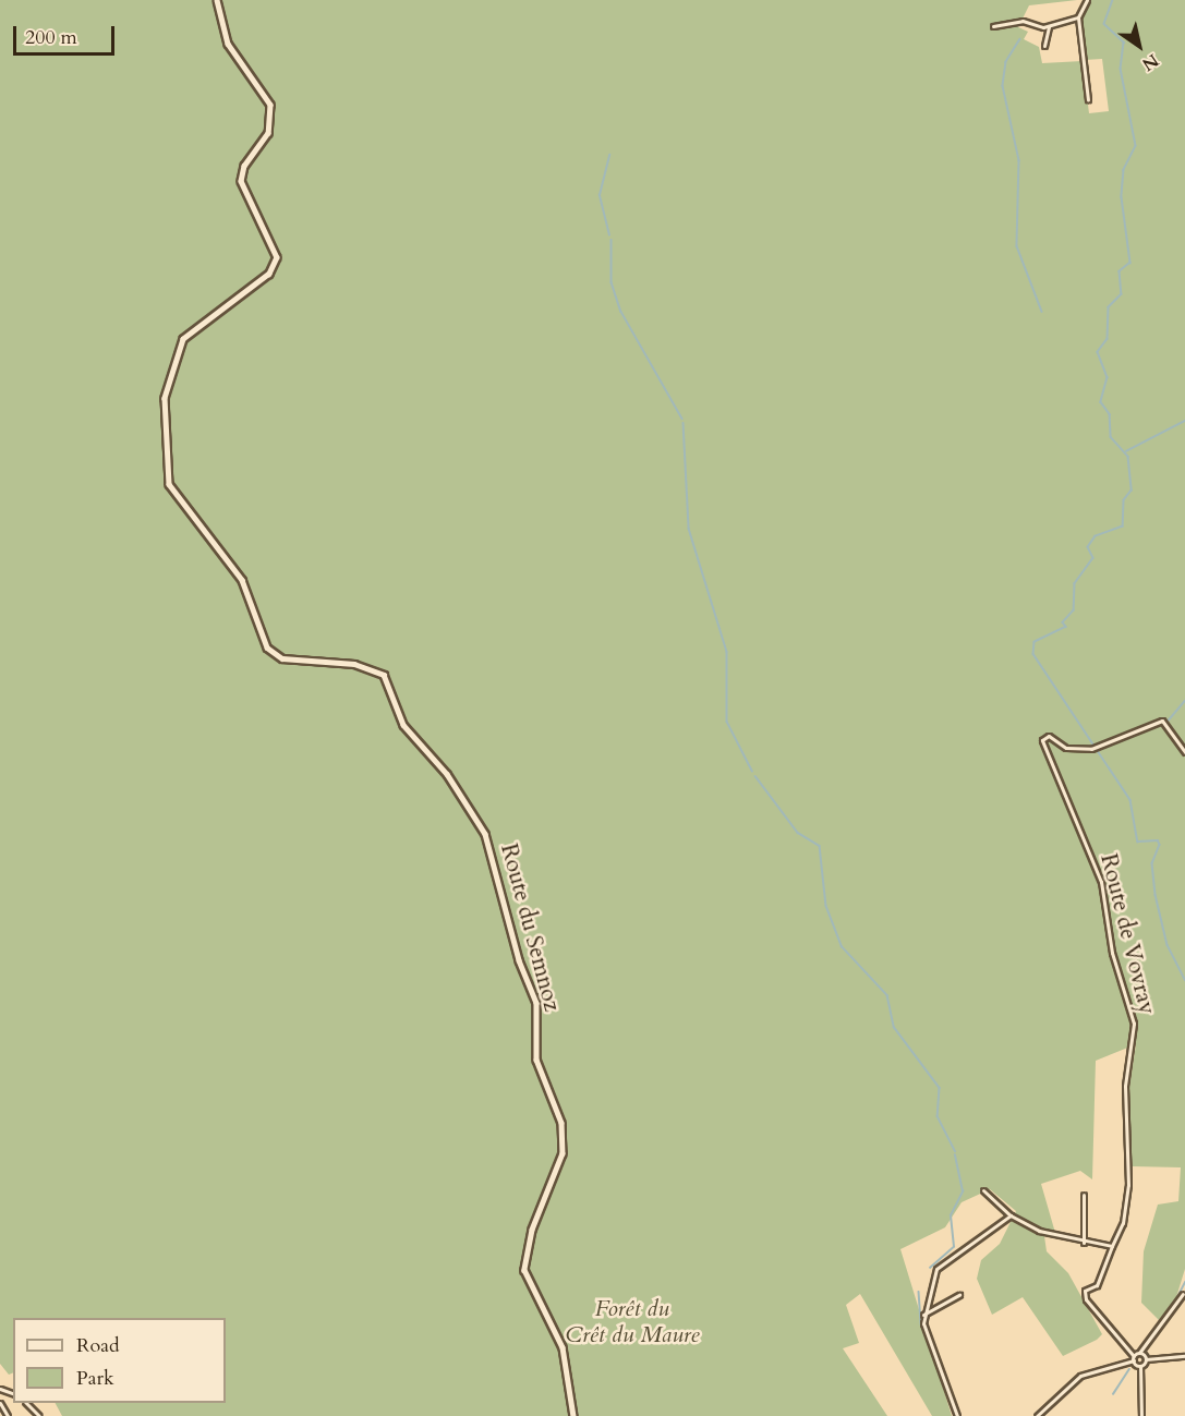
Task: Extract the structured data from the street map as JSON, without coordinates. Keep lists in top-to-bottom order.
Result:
{
  "streets": {
    "main road": ["Route du Semnoz"],
    "street": ["Route de Vovray"]
  },
  "parks": ["Forêt du Crêt du Maure"],
  "legend": ["Road", "Park"],
  "scale_bar": "200 m",
  "north": "bottom right"
}
